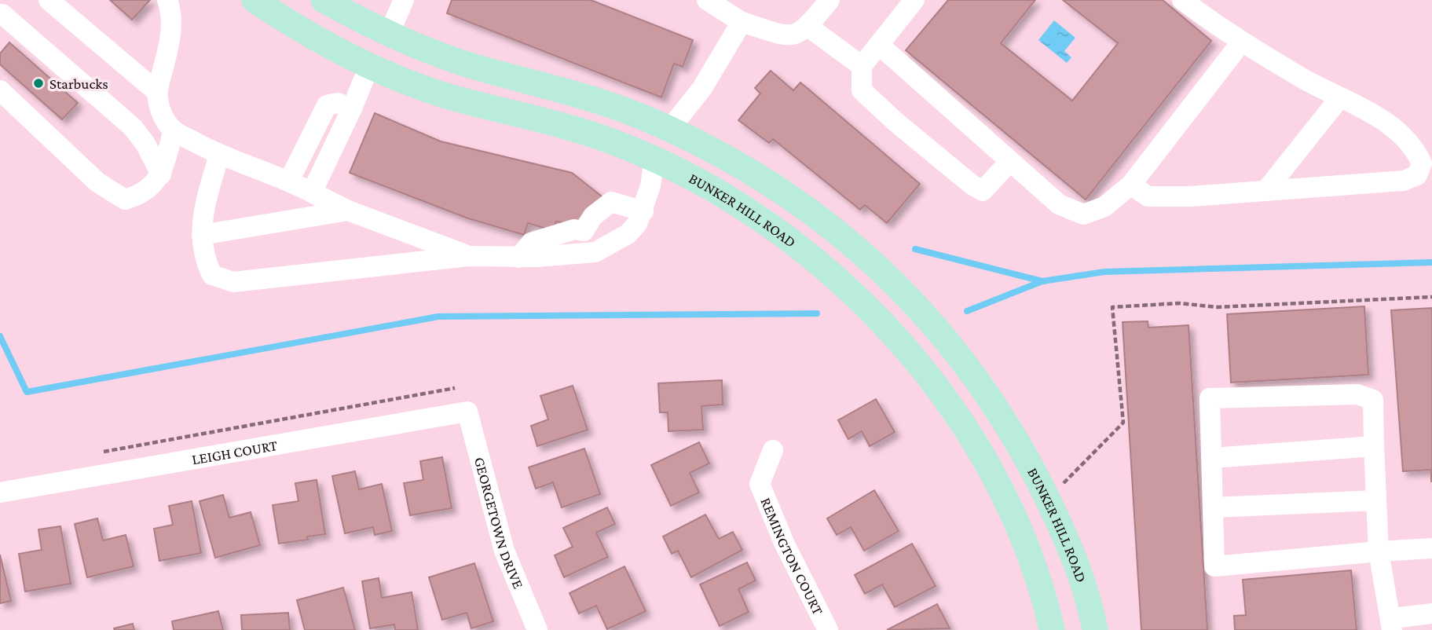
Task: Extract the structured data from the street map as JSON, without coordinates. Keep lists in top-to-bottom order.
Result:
{
  "streets": {
    "main road": ["BUNKER HILL ROAD"],
    "street": ["LEIGH COURT", "GEORGETOWN DRIVE", "REMINGTON COURT"]
  },
  "crossings": [
    ["LEIGH COURT", "GEORGETOWN DRIVE"]
  ],
  "places": ["Starbucks"]
}
